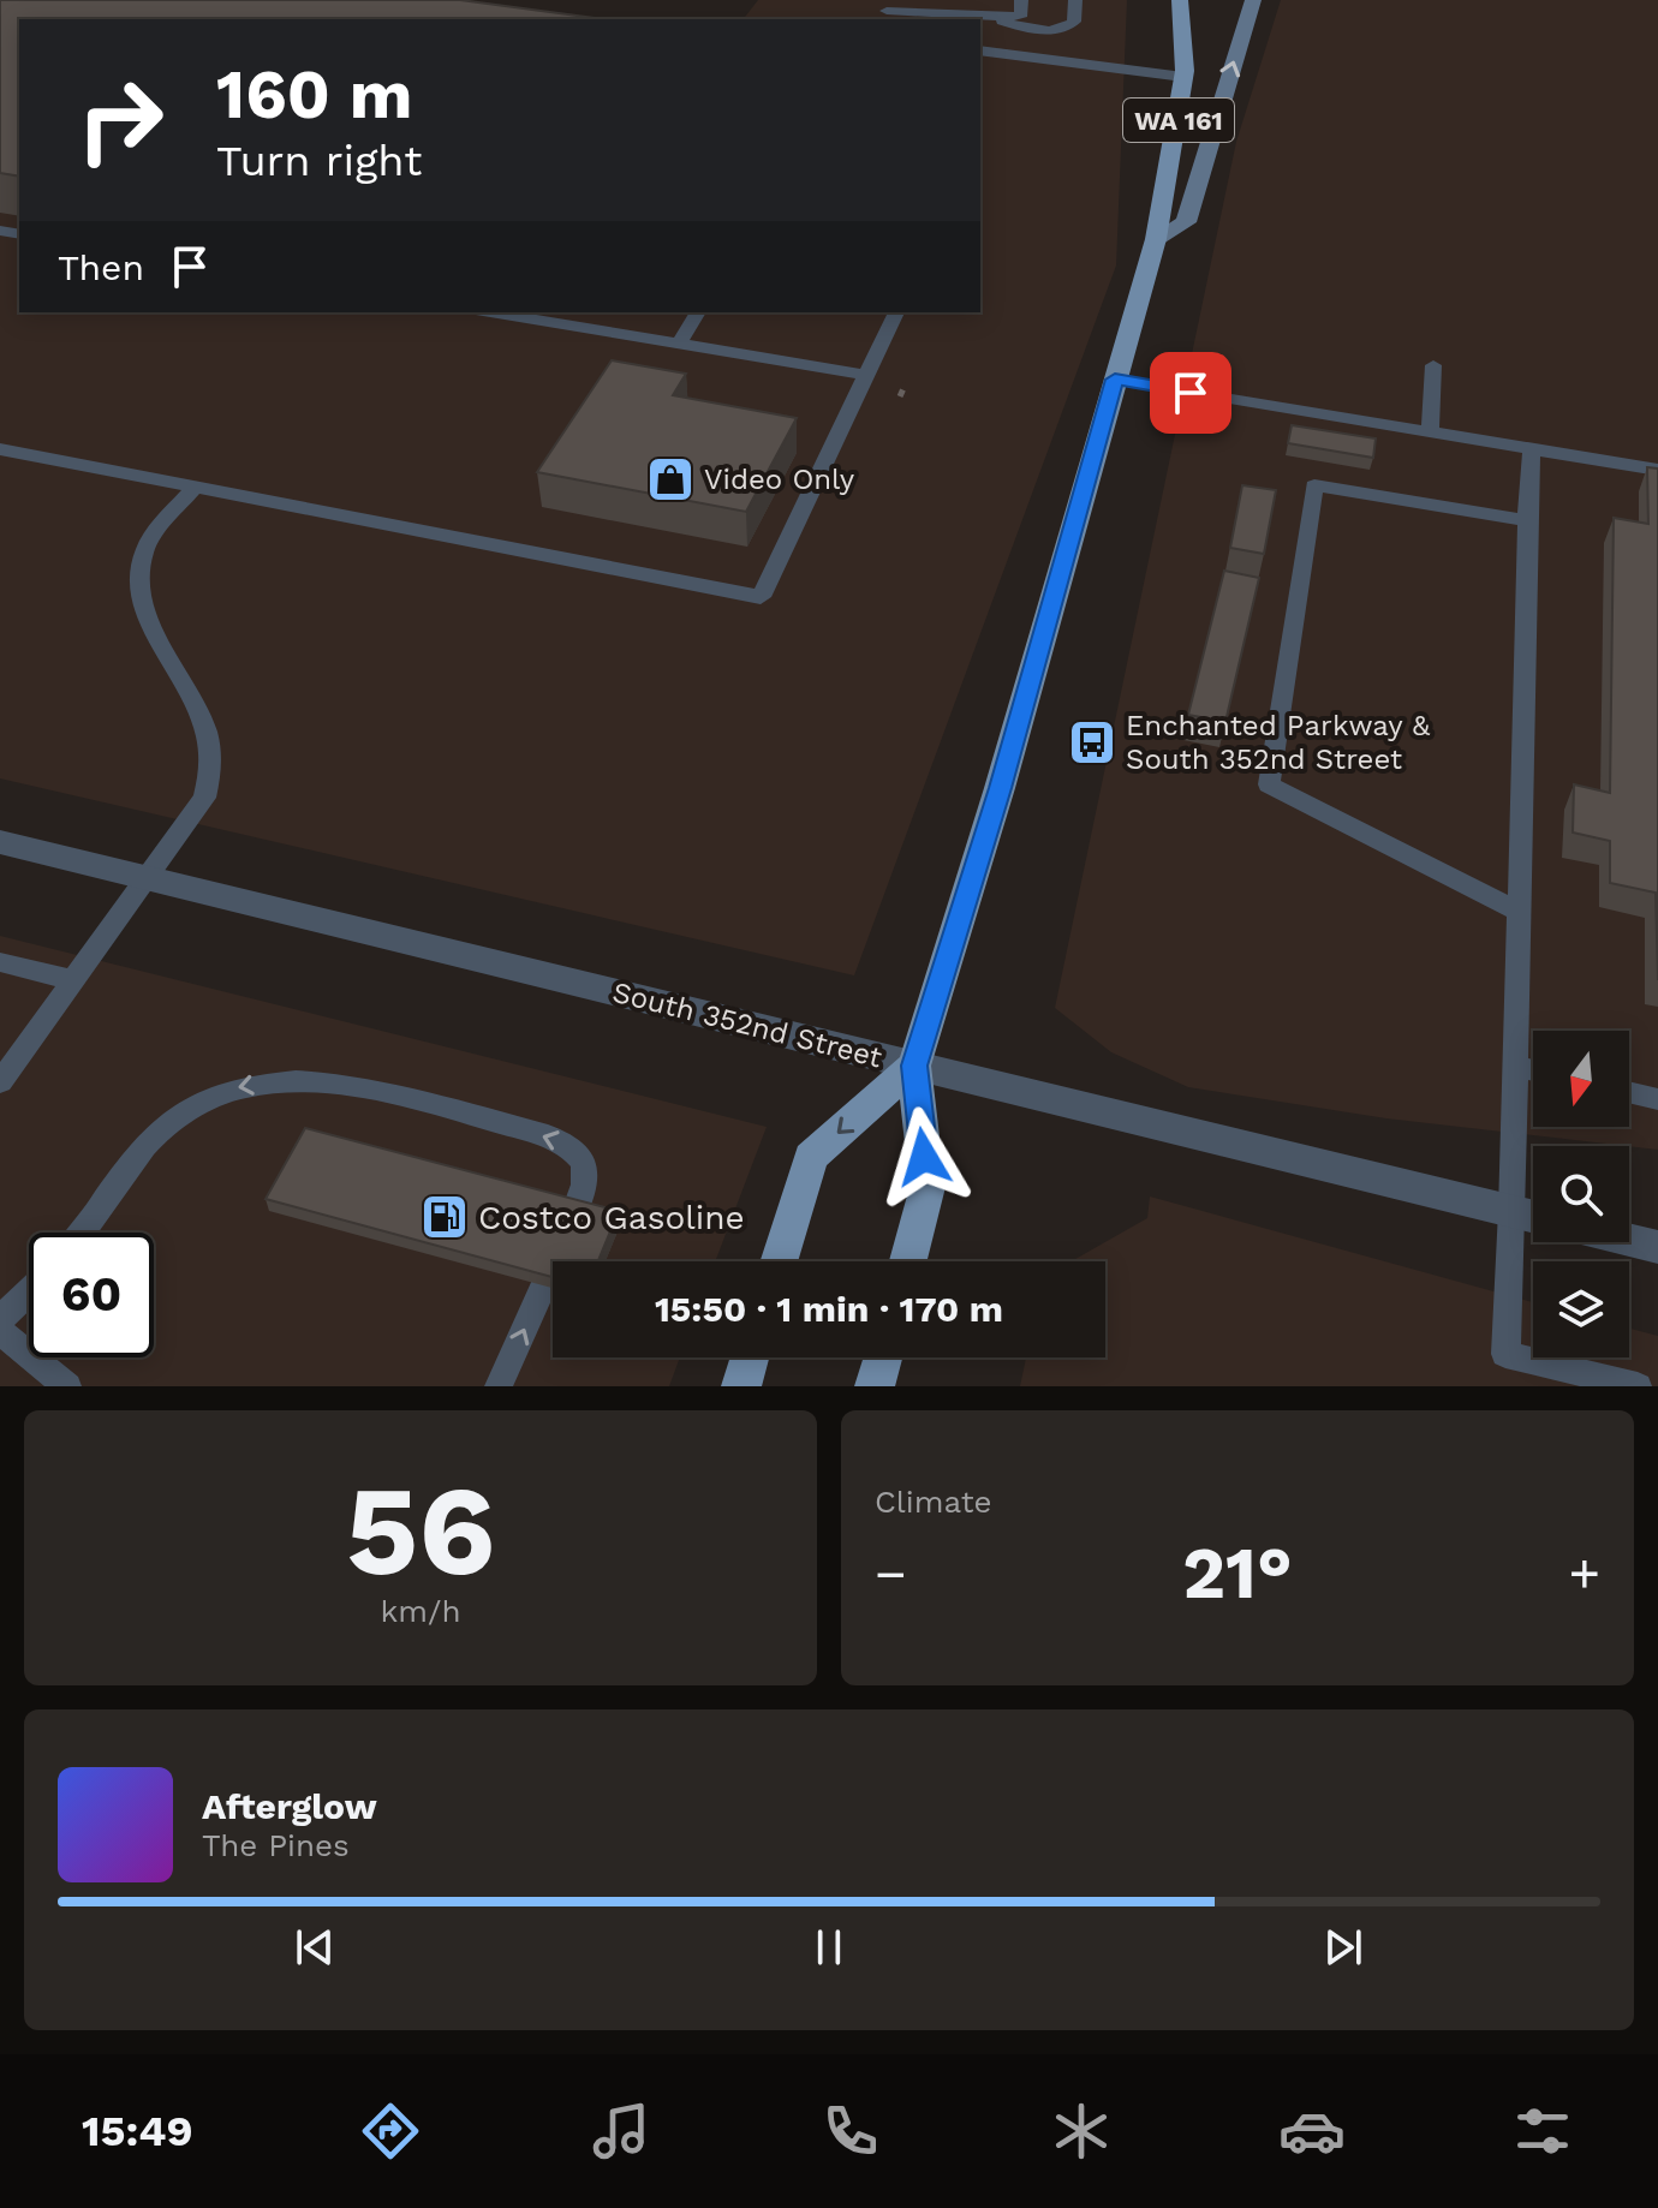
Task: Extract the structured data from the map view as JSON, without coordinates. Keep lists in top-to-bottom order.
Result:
{
  "streets": {
    "main road": ["WA 161"],
    "street": ["South 352nd Street"]
  },
  "crossings": [
    ["WA 161", "South 352nd Street"]
  ],
  "places": {
    "shop": ["Video Only"],
    "bus stop": ["Enchanted Parkway & South 352nd Street"],
    "fuel station": ["Costco Gasoline"]
  },
  "north": "bottom",
  "page": {
    "turn": ["160 m", "Turn right"],
    "then": "Then",
    "limit": "60",
    "trip": "15:50 · 1 min · 170 m",
    "tile": [
      ["56", "km/h"],
      "Climate"
    ],
    "heat": ["−", "21°", "+"],
    "song": ["Afterglow", "The Pines"],
    "tabs": "15:49"
  }
}
